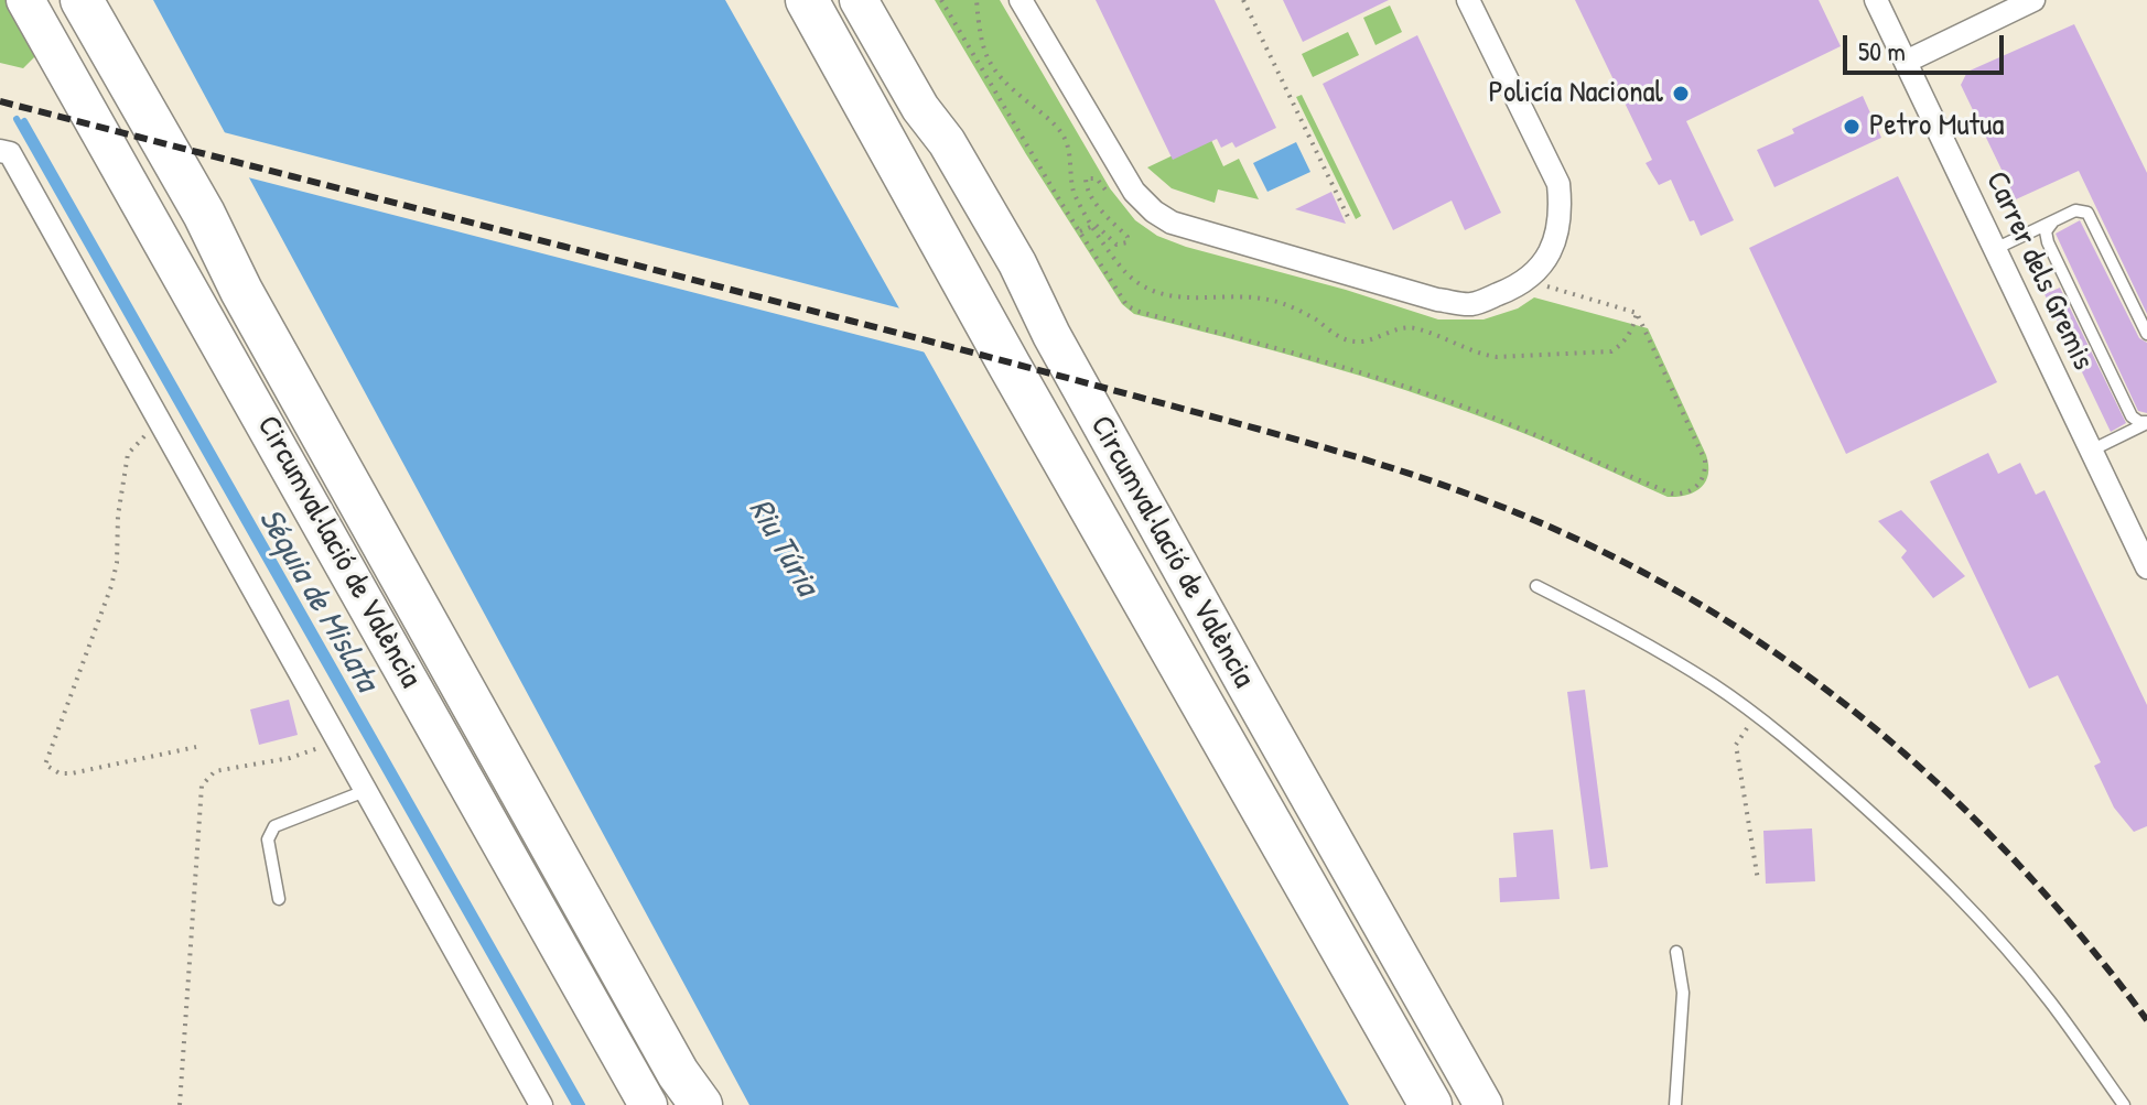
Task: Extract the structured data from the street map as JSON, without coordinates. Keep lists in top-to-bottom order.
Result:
{
  "streets": {
    "highway": ["Circumval·lació de València"],
    "street": ["Carrer dels Gremis"]
  },
  "water": ["Riu Túria", "Séquia de Mislata"],
  "places": ["Policía Nacional", "Petro Mutua"],
  "scale_bar": "50 m"
}
